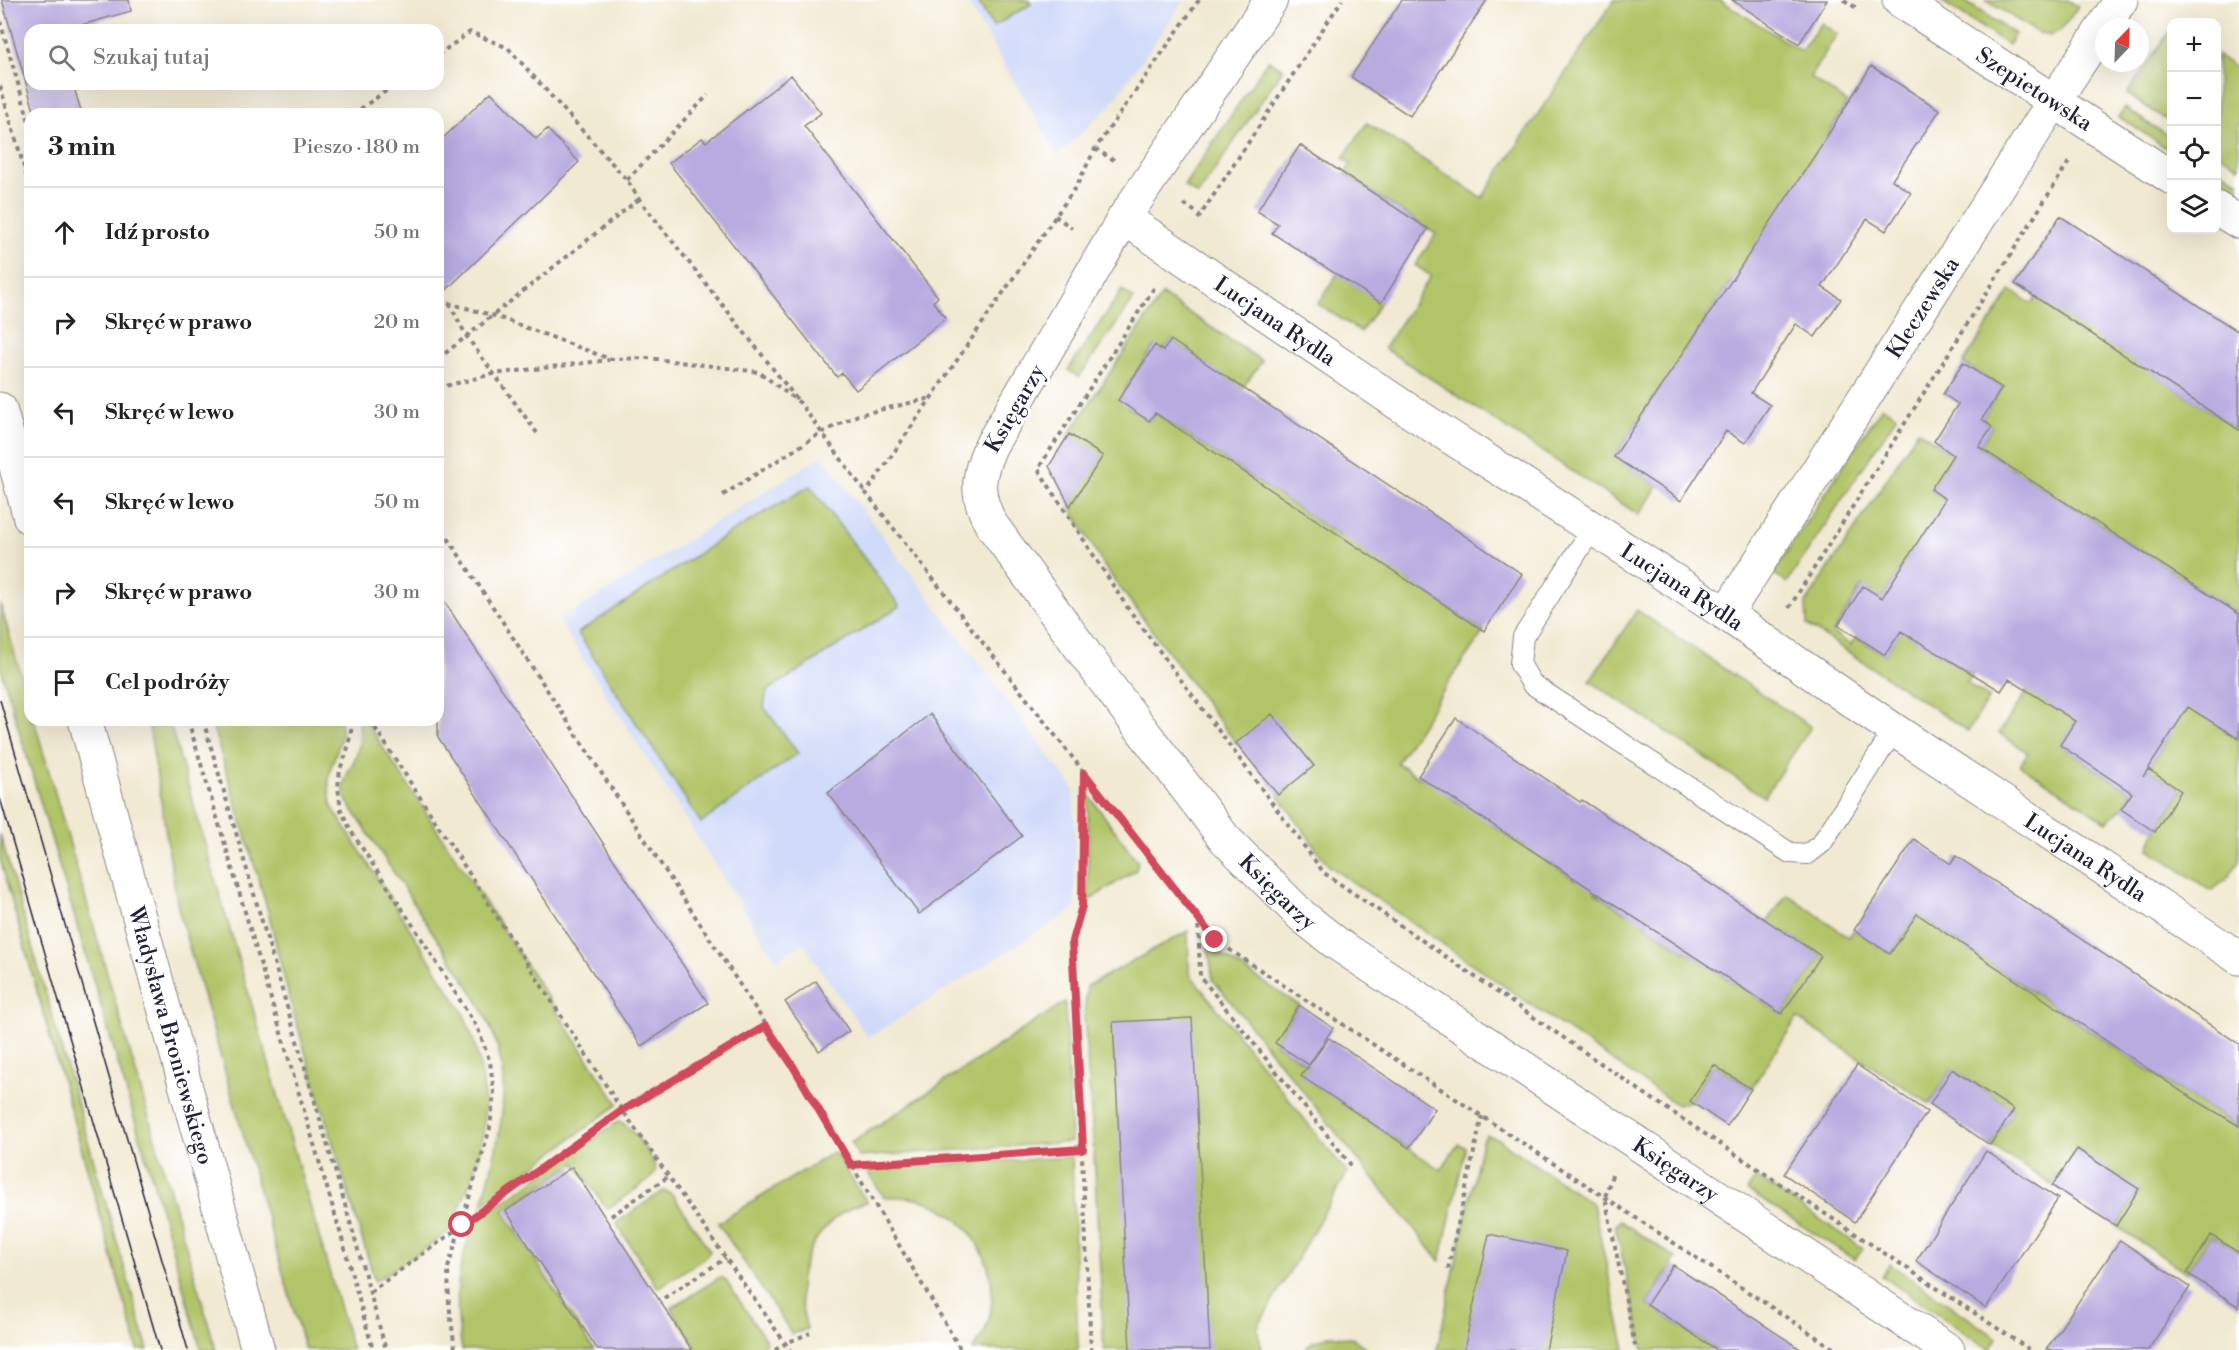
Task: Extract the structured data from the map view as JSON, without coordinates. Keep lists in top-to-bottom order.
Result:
{
  "streets": {
    "street": [
      "Szepietowska",
      "Kleczewska",
      "Lucjana Rydla",
      "Księgarzy",
      "Władysława Broniewskiego"
    ]
  },
  "crossings": [
    ["Szepietowska", "Kleczewska"],
    ["Kleczewska", "Lucjana Rydla"],
    ["Lucjana Rydla", "Księgarzy"]
  ],
  "north": "top right",
  "page": {
    "map_buttons": ["+", "−"],
    "search": "Szukaj tutaj",
    "heading": ["3 min", "Pieszo · 180 m"],
    "list": [
      ["Idź prosto", "50 m"],
      ["Skręć w prawo", "20 m"],
      ["Skręć w lewo", "30 m"],
      ["Skręć w lewo", "50 m"],
      ["Skręć w prawo", "30 m"],
      "Cel podróży"
    ]
  }
}
